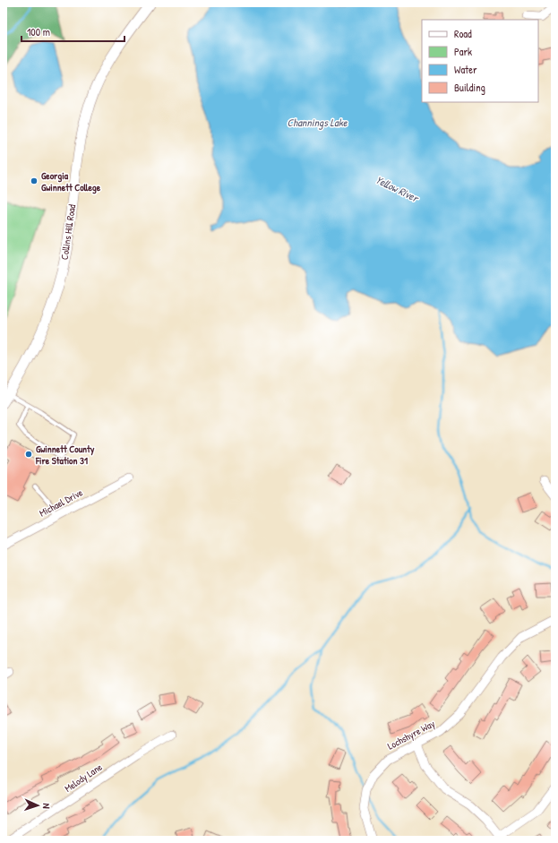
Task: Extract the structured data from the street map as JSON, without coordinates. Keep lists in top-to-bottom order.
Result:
{
  "streets": {
    "street": [
      "Collins Hill Road",
      "Michael Drive",
      "Lochshyre Way",
      "Melody Lane"
    ]
  },
  "water": ["Channings Lake", "Yellow River"],
  "places": ["Georgia Gwinnett College", "Gwinnett County Fire Station 31"],
  "legend": [
    "Road",
    "Park",
    "Water",
    "Building"
  ],
  "scale_bar": "100 m",
  "north": "right"
}
